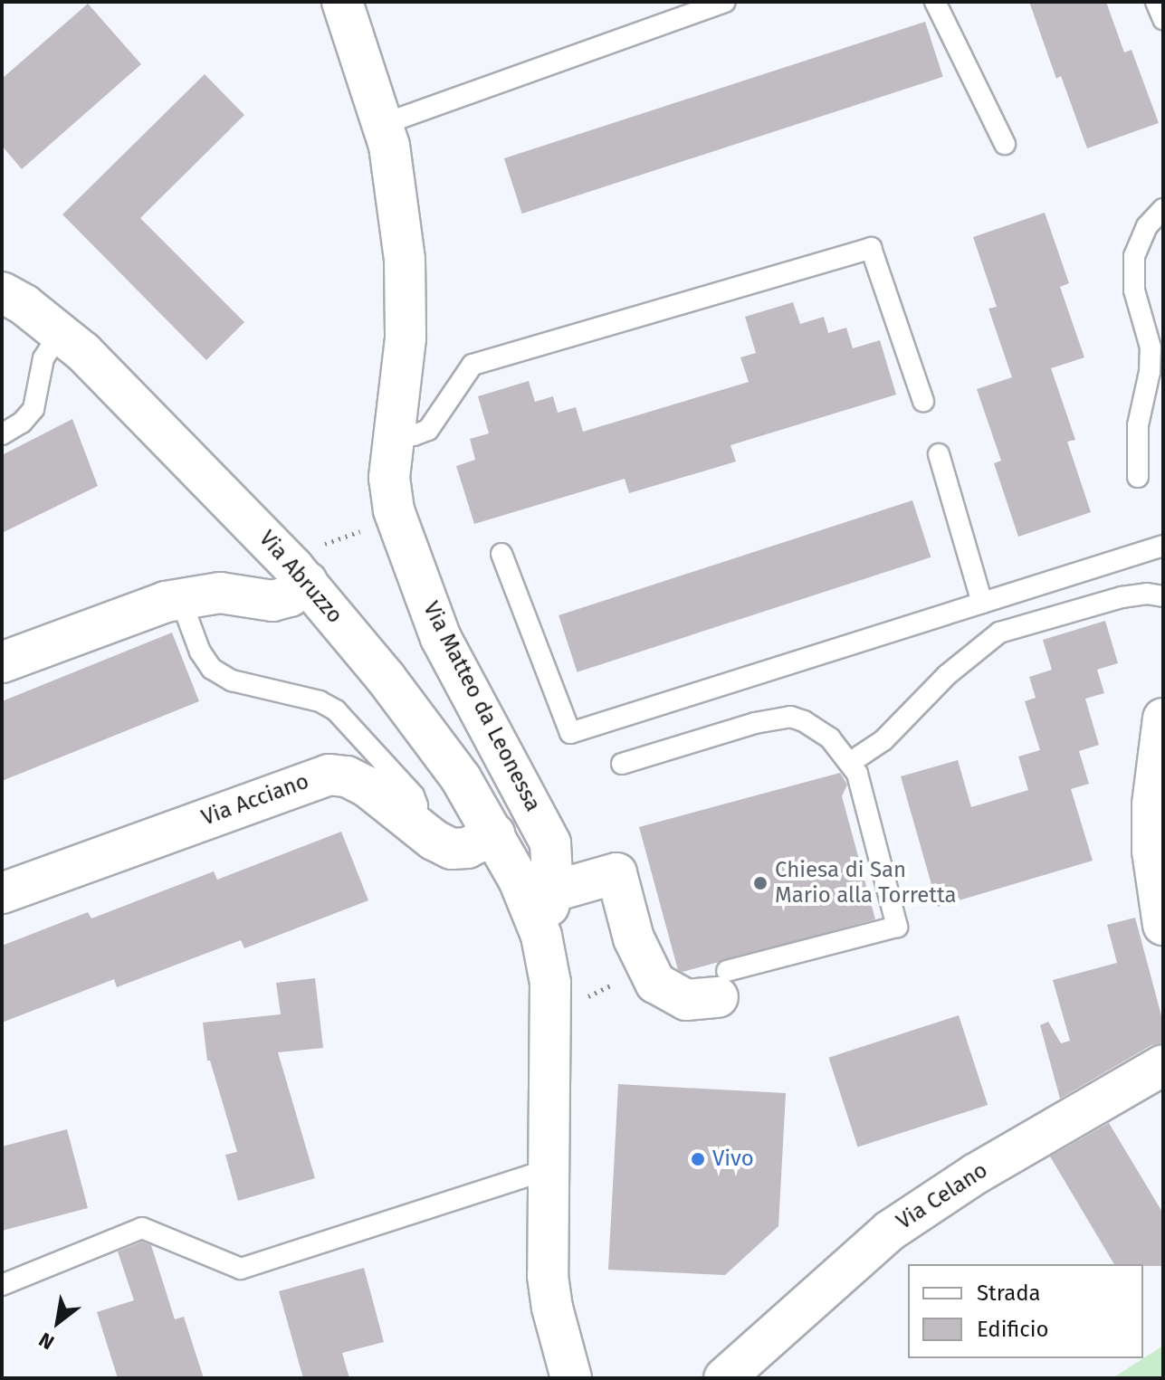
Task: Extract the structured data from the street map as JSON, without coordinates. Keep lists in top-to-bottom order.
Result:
{
  "streets": {
    "street": [
      "Via Abruzzo",
      "Via Matteo da Leonessa",
      "Via Acciano",
      "Via Celano"
    ]
  },
  "crossings": [
    ["Via Abruzzo", "Via Matteo da Leonessa"],
    ["Via Abruzzo", "Via Acciano"]
  ],
  "places": ["Chiesa di San Mario alla Torretta", "Vivo"],
  "legend": ["Strada", "Edificio"],
  "north": "bottom left"
}
